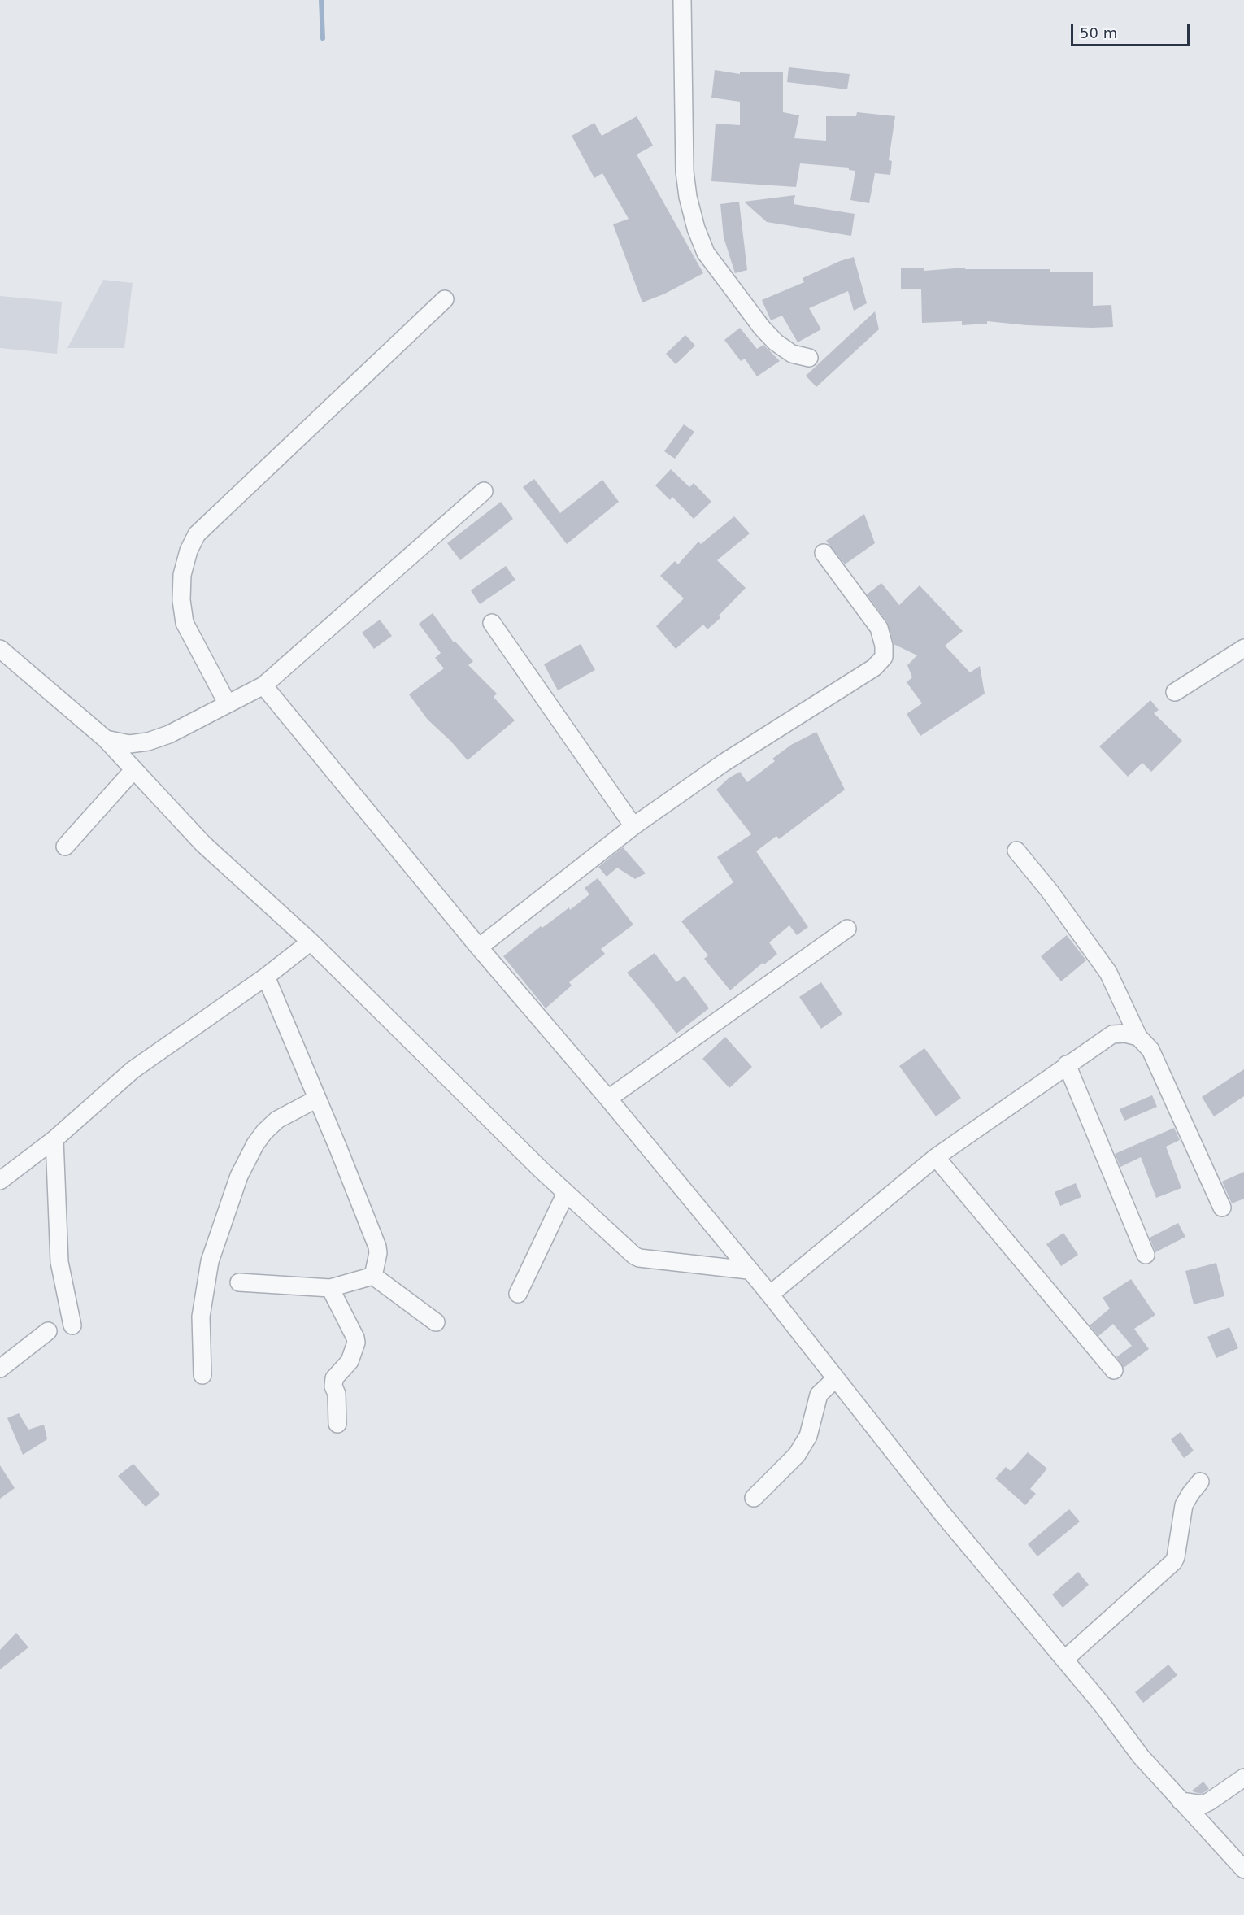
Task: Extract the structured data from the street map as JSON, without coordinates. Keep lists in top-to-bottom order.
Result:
{
  "scale_bar": "50 m"
}
